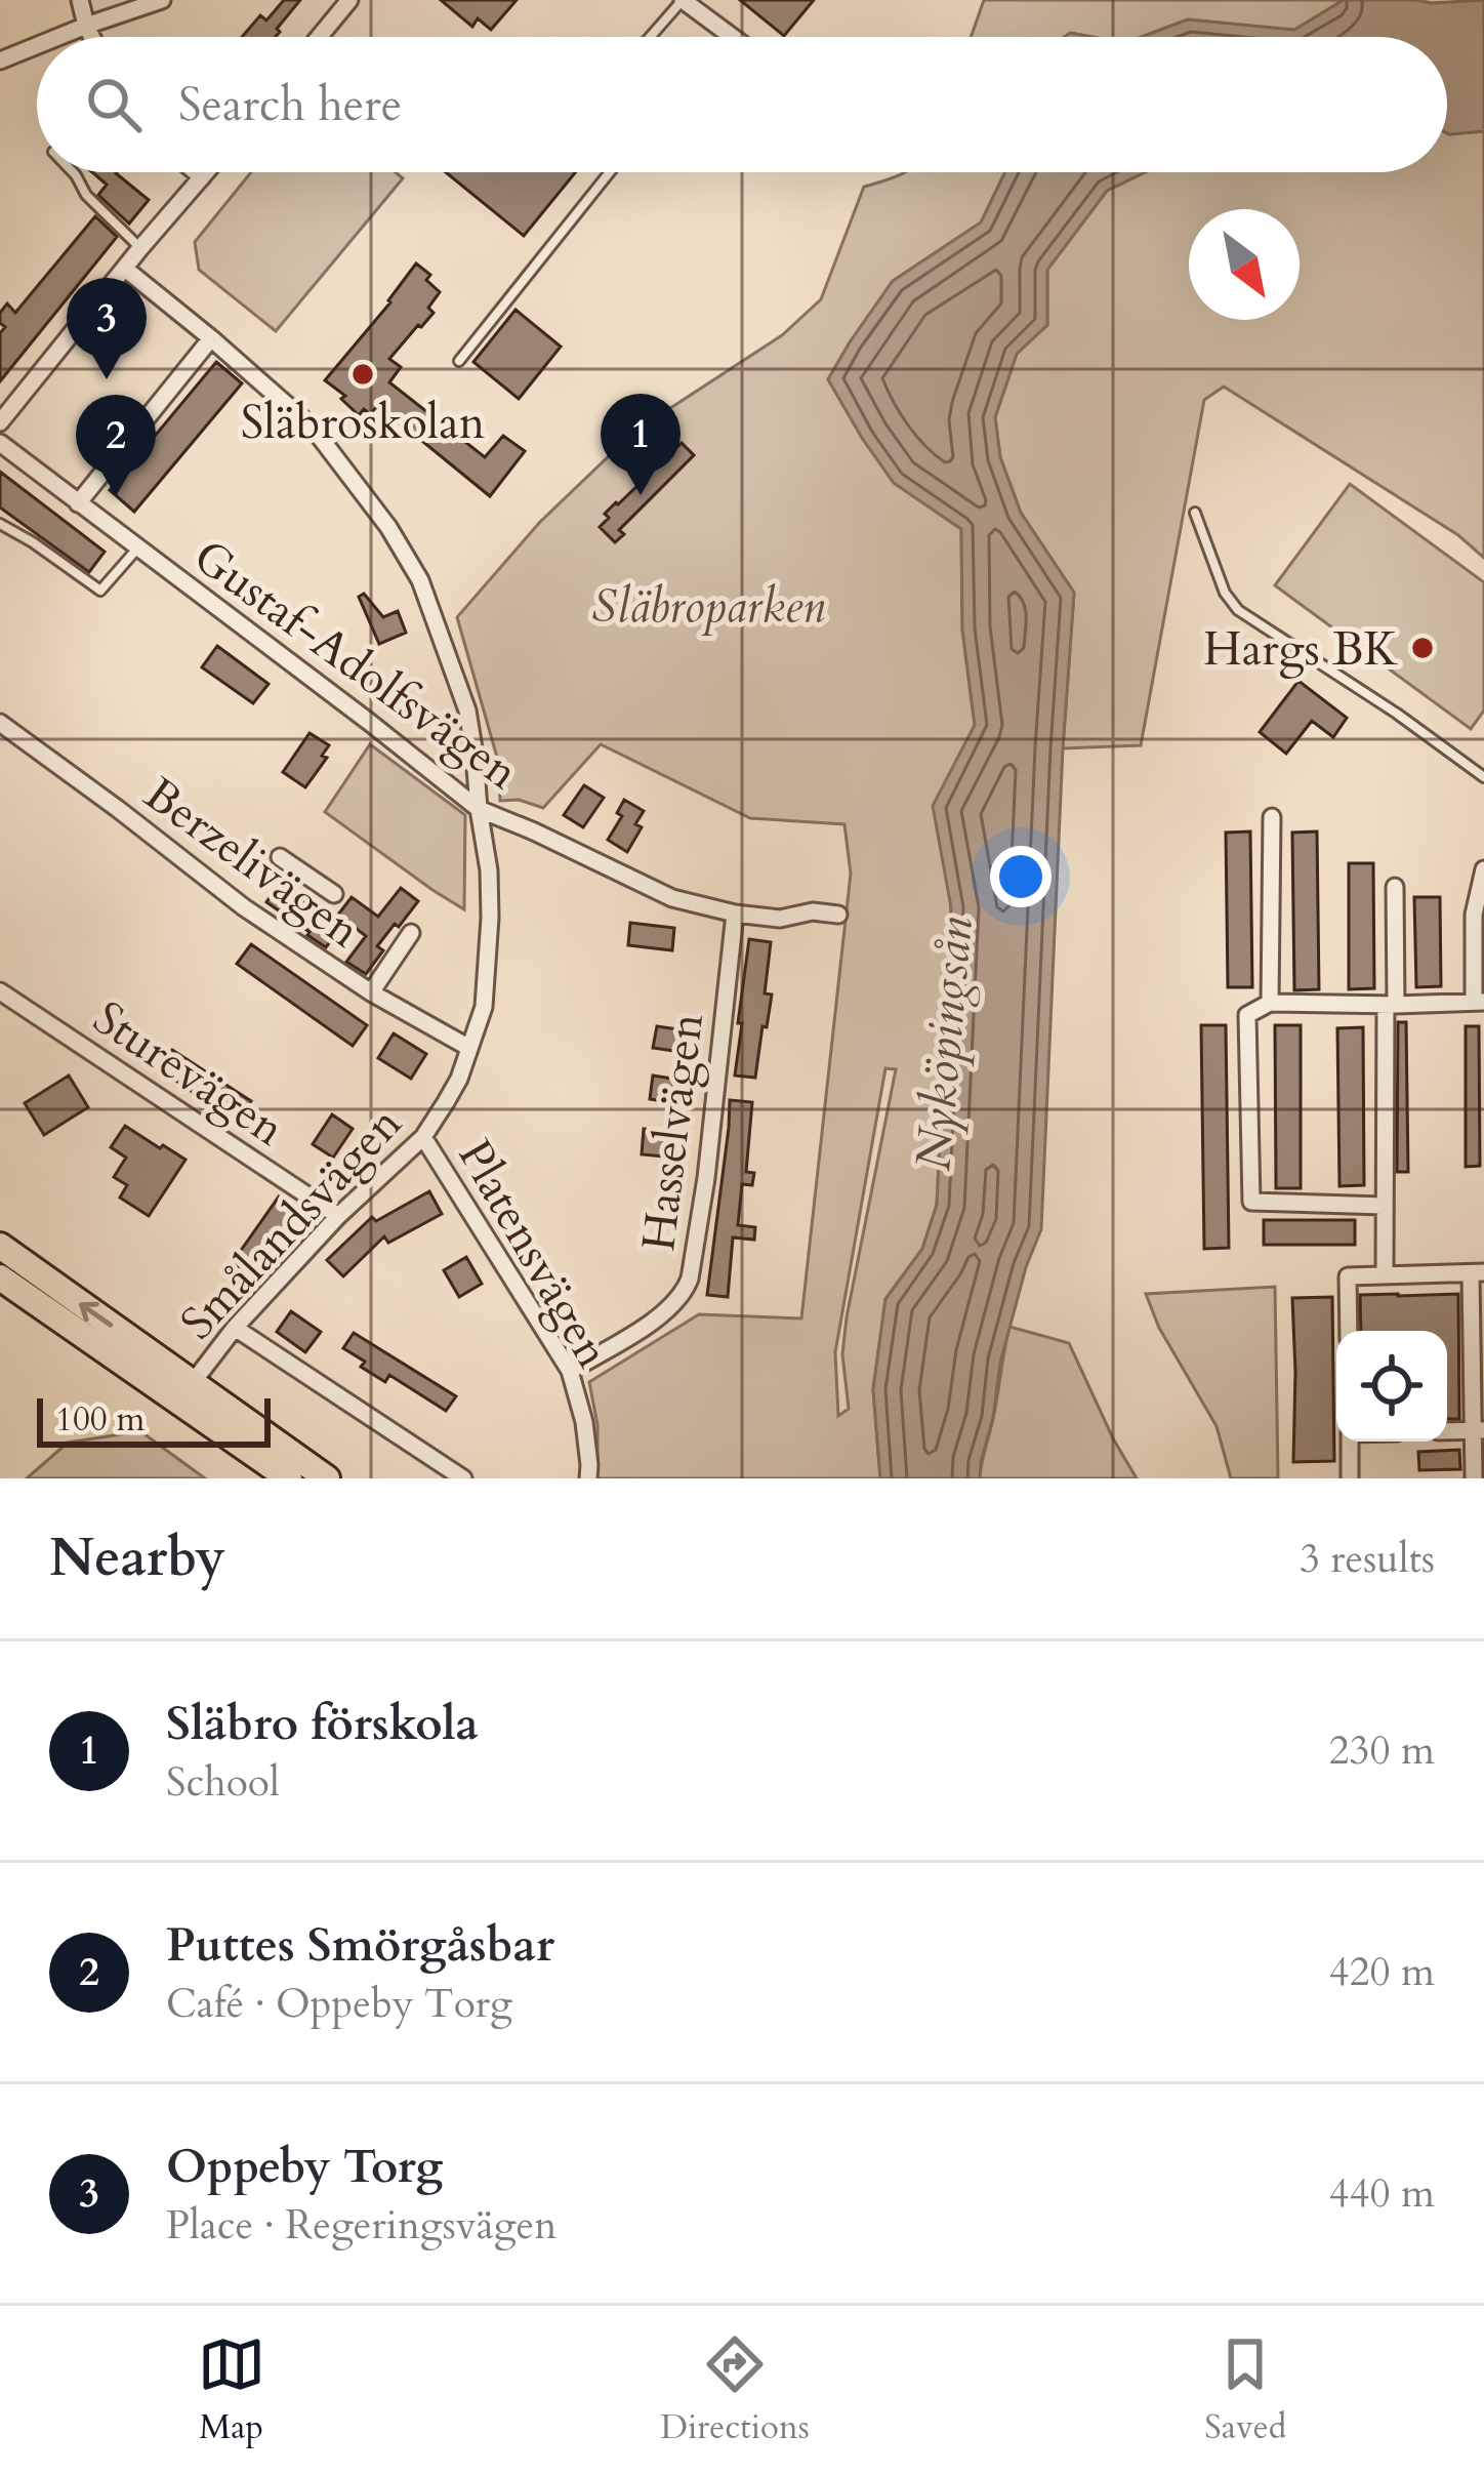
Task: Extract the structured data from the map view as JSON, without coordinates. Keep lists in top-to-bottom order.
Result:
{
  "streets": {
    "street": [
      "Gustaf-Adolfsvägen",
      "Berzelivägen",
      "Sturevägen",
      "Hasselvägen",
      "Smålandsvägen",
      "Platensvägen"
    ]
  },
  "crossings": [
    ["Gustaf-Adolfsvägen", "Hasselvägen"],
    ["Gustaf-Adolfsvägen", "Smålandsvägen"],
    ["Berzelivägen", "Smålandsvägen"],
    ["Sturevägen", "Smålandsvägen"],
    ["Hasselvägen", "Platensvägen"],
    ["Smålandsvägen", "Platensvägen"]
  ],
  "water": ["Nyköpingsån"],
  "parks": ["Släbroparken"],
  "places": ["Släbroskolan", "Hargs BK"],
  "scale_bar": "100 m",
  "north": "bottom right",
  "page": {
    "search": "Search here",
    "pins": ["3", "1", "2"],
    "scale": "100 m",
    "heading": ["Nearby", "3 results"],
    "list": [
      {
        "mark": "1",
        "name": "Släbro förskola",
        "note": "School",
        "value": "230 m"
      },
      {
        "mark": "2",
        "name": "Puttes Smörgåsbar",
        "note": "Café · Oppeby Torg",
        "value": "420 m"
      },
      {
        "mark": "3",
        "name": "Oppeby Torg",
        "note": "Place · Regeringsvägen",
        "value": "440 m"
      }
    ],
    "nav": ["Map", "Directions", "Saved"]
  }
}
